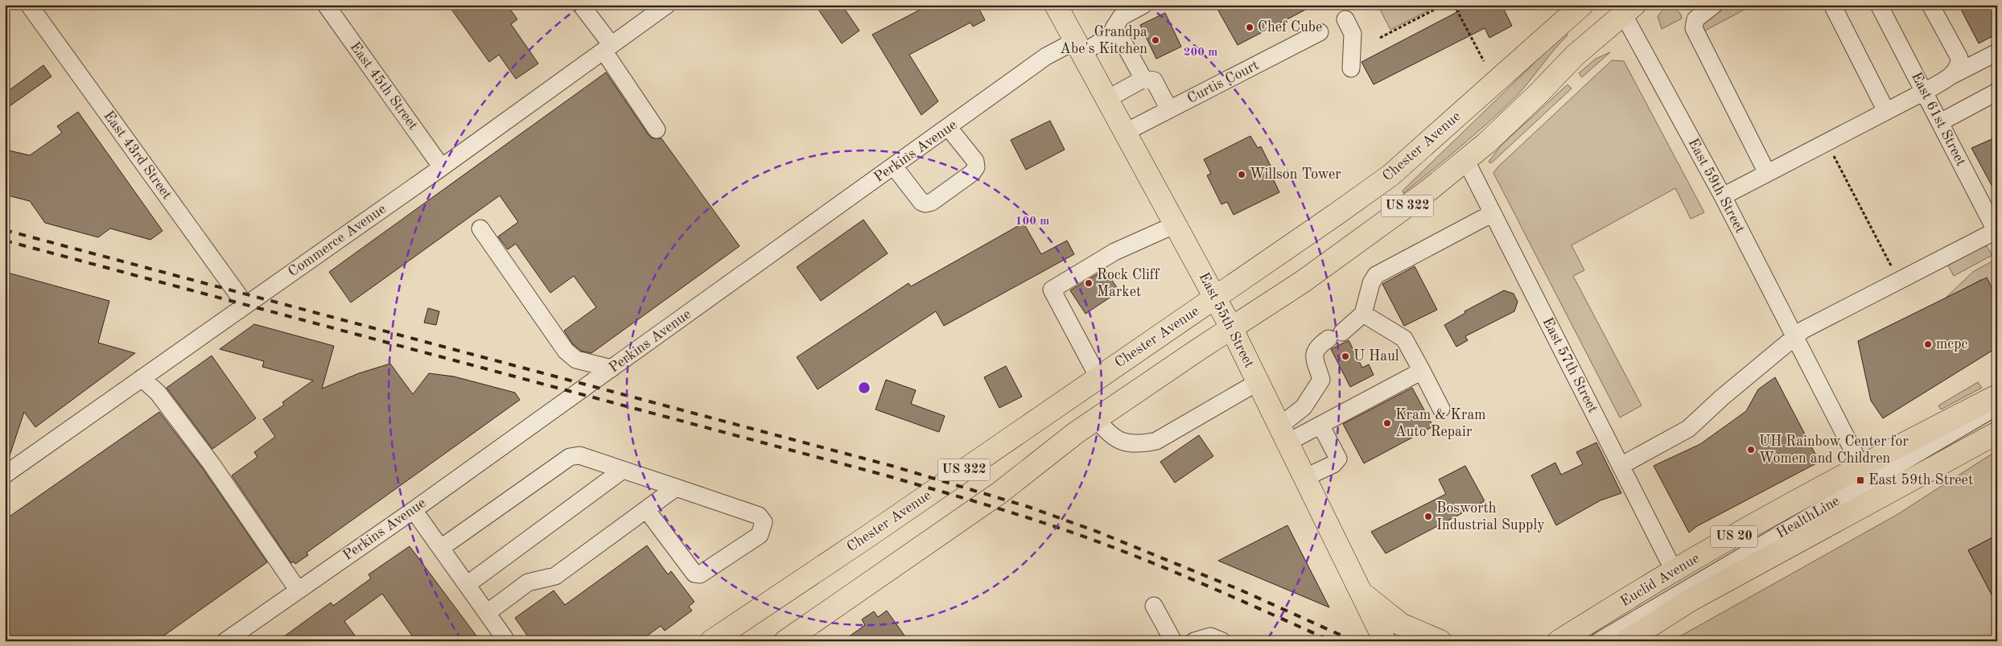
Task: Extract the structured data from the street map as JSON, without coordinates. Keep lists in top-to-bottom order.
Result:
{
  "streets": {
    "main road": [
      "Chester Avenue",
      "US 322",
      "East 55th Street",
      "US 20",
      "Euclid Avenue"
    ],
    "street": [
      "Curtis Court",
      "East 45th Street",
      "East 61st Street",
      "Perkins Avenue",
      "East 43rd Street",
      "East 59th Street",
      "Commerce Avenue",
      "East 57th Street",
      "HealthLine"
    ]
  },
  "crossings": [
    ["Curtis Court", "East 55th Street"],
    ["East 45th Street", "Commerce Avenue"],
    ["Chester Avenue", "East 55th Street"],
    ["Perkins Avenue", "East 55th Street"],
    ["East 43rd Street", "Commerce Avenue"],
    ["East 59th Street", "US 322"],
    ["East 59th Street", "HealthLine"],
    ["East 59th Street", "Euclid Avenue"],
    ["US 322", "East 55th Street"],
    ["US 322", "East 57th Street"],
    ["East 57th Street", "Euclid Avenue"],
    ["HealthLine", "Euclid Avenue"]
  ],
  "places": {
    "other": [
      "Chef Cube",
      "Grandpa Abe's Kitchen",
      "Willson Tower",
      "Rock Cliff Market",
      "mcpc",
      "U Haul",
      "Kram & Kram Auto Repair",
      "UH Rainbow Center for Women and Children",
      "Bosworth Industrial Supply"
    ],
    "transit": ["East 59th Street"]
  },
  "rings": ["200 m", "100 m"]
}
